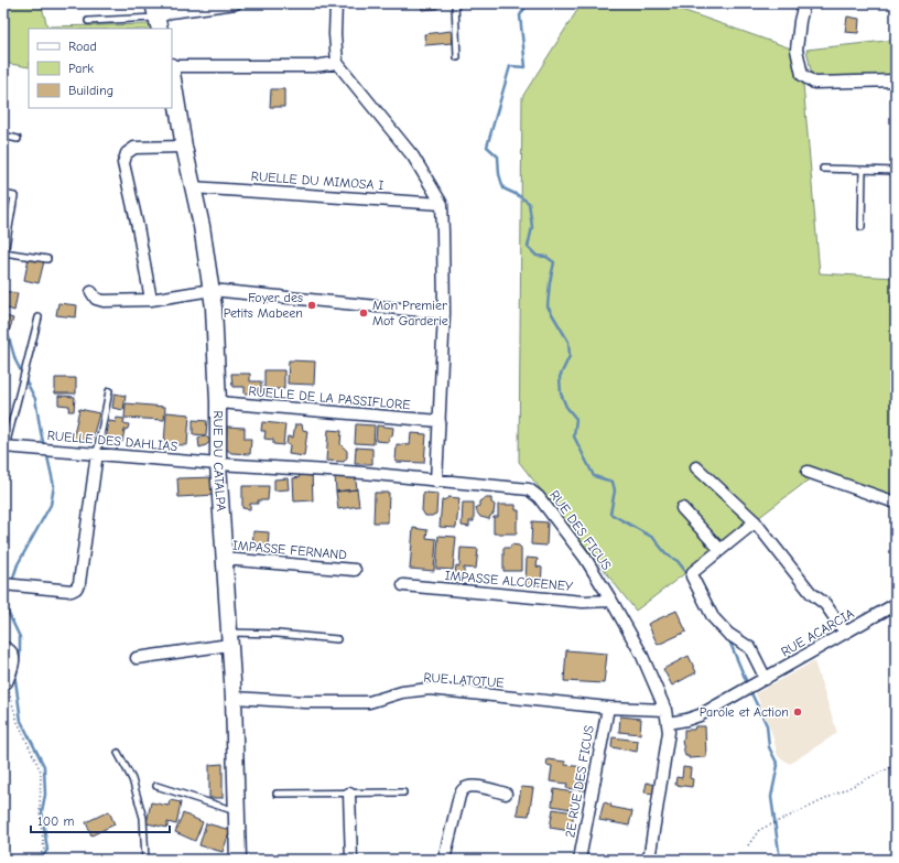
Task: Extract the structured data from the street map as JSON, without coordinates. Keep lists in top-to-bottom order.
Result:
{
  "streets": {
    "street": [
      "RUELLE DU MIMOSA I",
      "RUELLE DE LA PASSIFLORE",
      "RUELLE DES DAHLIAS",
      "RUE DU CATALPA",
      "RUE DES FICUS",
      "IMPASSE FERNAND",
      "IMPASSE ALCOFENEY",
      "RUE ACARCIA",
      "RUE LATOTUE",
      "2E RUE DES FICUS"
    ]
  },
  "crossings": [
    ["RUELLE DU MIMOSA I", "RUE DU CATALPA"],
    ["RUELLE DE LA PASSIFLORE", "RUE DU CATALPA"],
    ["RUELLE DES DAHLIAS", "RUE DU CATALPA"],
    ["RUELLE DES DAHLIAS", "RUE DES FICUS"],
    ["RUE DU CATALPA", "RUE DES FICUS"],
    ["RUE DU CATALPA", "IMPASSE FERNAND"],
    ["RUE DU CATALPA", "RUE LATOTUE"],
    ["RUE DES FICUS", "IMPASSE ALCOFENEY"],
    ["RUE DES FICUS", "RUE ACARCIA"],
    ["RUE DES FICUS", "RUE LATOTUE"],
    ["RUE LATOTUE", "2E RUE DES FICUS"]
  ],
  "places": ["Foyer des Petits Mabeen", "Mon Premier Mot Garderie", "Parole et Action"],
  "legend": ["Road", "Park", "Building"],
  "scale_bar": "100 m"
}
